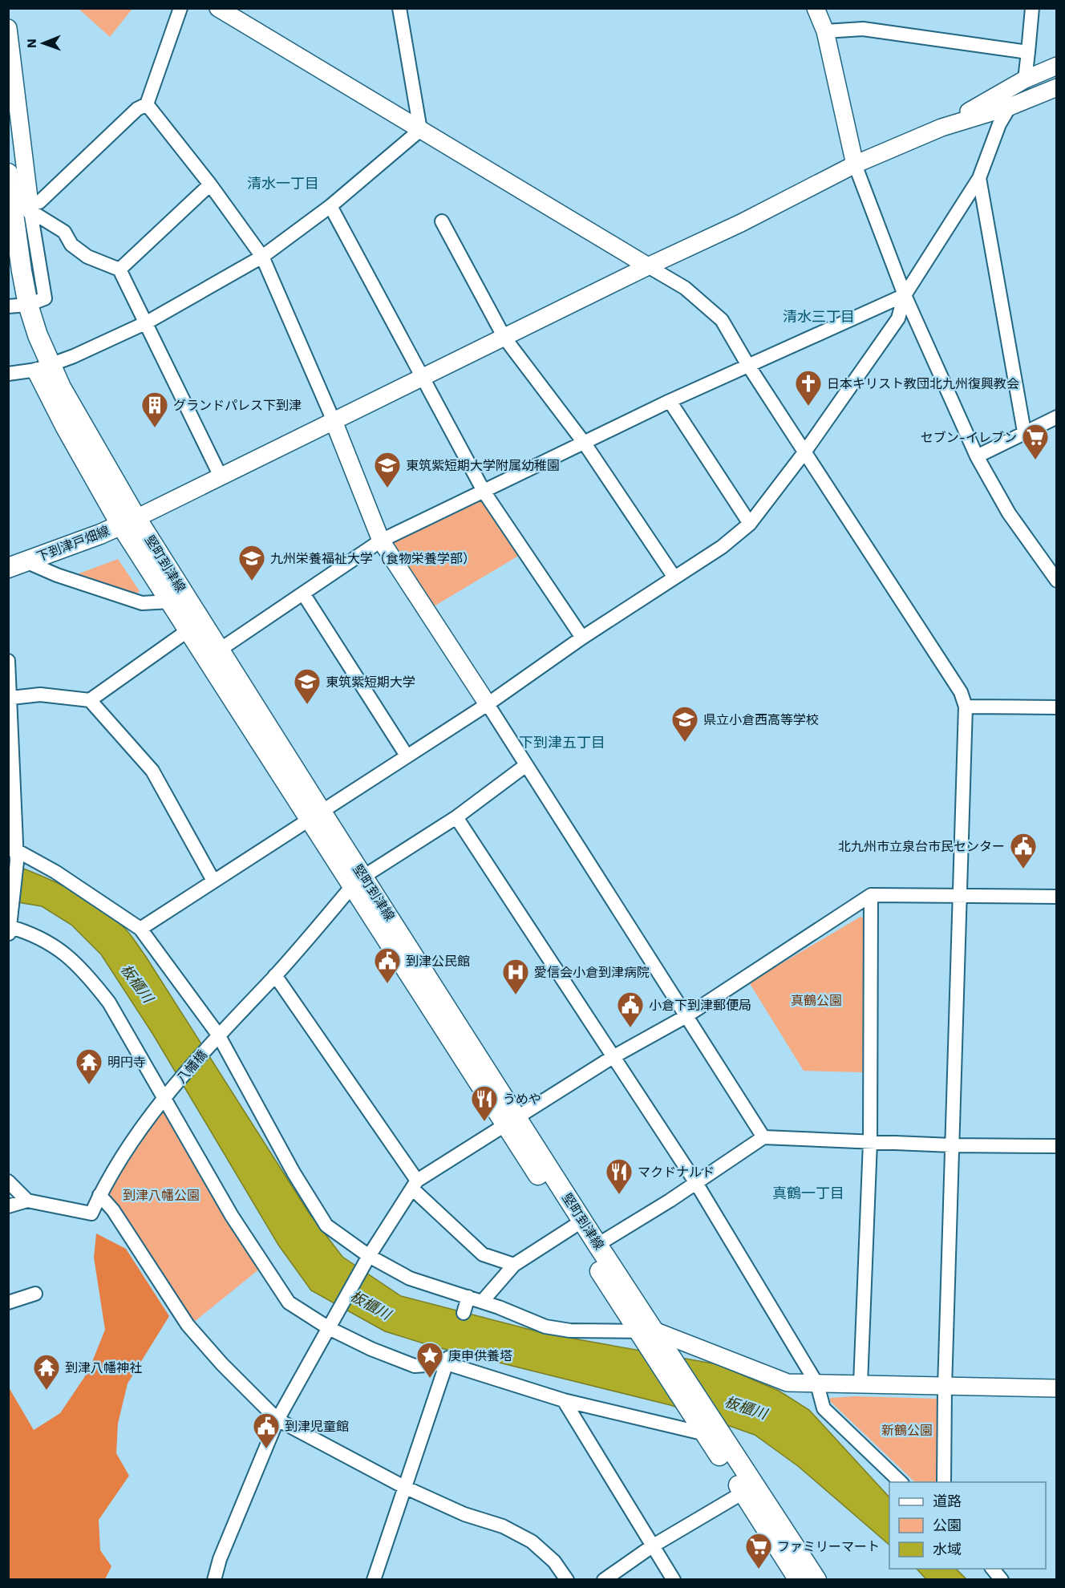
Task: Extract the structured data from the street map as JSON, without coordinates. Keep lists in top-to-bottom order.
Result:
{
  "streets": {
    "main road": ["下到津戸畑線", "堅町到津線"],
    "street": ["八幡橋"]
  },
  "crossings": [
    ["下到津戸畑線", "堅町到津線"],
    ["堅町到津線", "八幡橋"]
  ],
  "districts": [
    "清水一丁目",
    "清水三丁目",
    "下到津五丁目",
    "真鶴一丁目"
  ],
  "water": ["板櫃川"],
  "parks": ["真鶴公園", "到津八幡公園", "新鶴公園"],
  "places": {
    "church": ["日本キリスト教団北九州復興教会"],
    "building": ["グランドパレス下到津"],
    "supermarket": ["セブン-イレブン", "ファミリーマート"],
    "school or university": [
      "東筑紫短期大学附属幼稚園",
      "九州栄養福祉大学（食物栄養学部）",
      "東筑紫短期大学",
      "県立小倉西高等学校"
    ],
    "public building": [
      "北九州市立泉台市民センター",
      "到津公民館",
      "小倉下到津郵便局",
      "到津児童館"
    ],
    "hospital": ["愛信会小倉到津病院"],
    "temple": ["明円寺", "到津八幡神社"],
    "restaurant": ["うめや", "マクドナルド"],
    "place": ["庚申供養塔"]
  },
  "legend": ["道路", "公園", "水域"],
  "north": "left"
}
